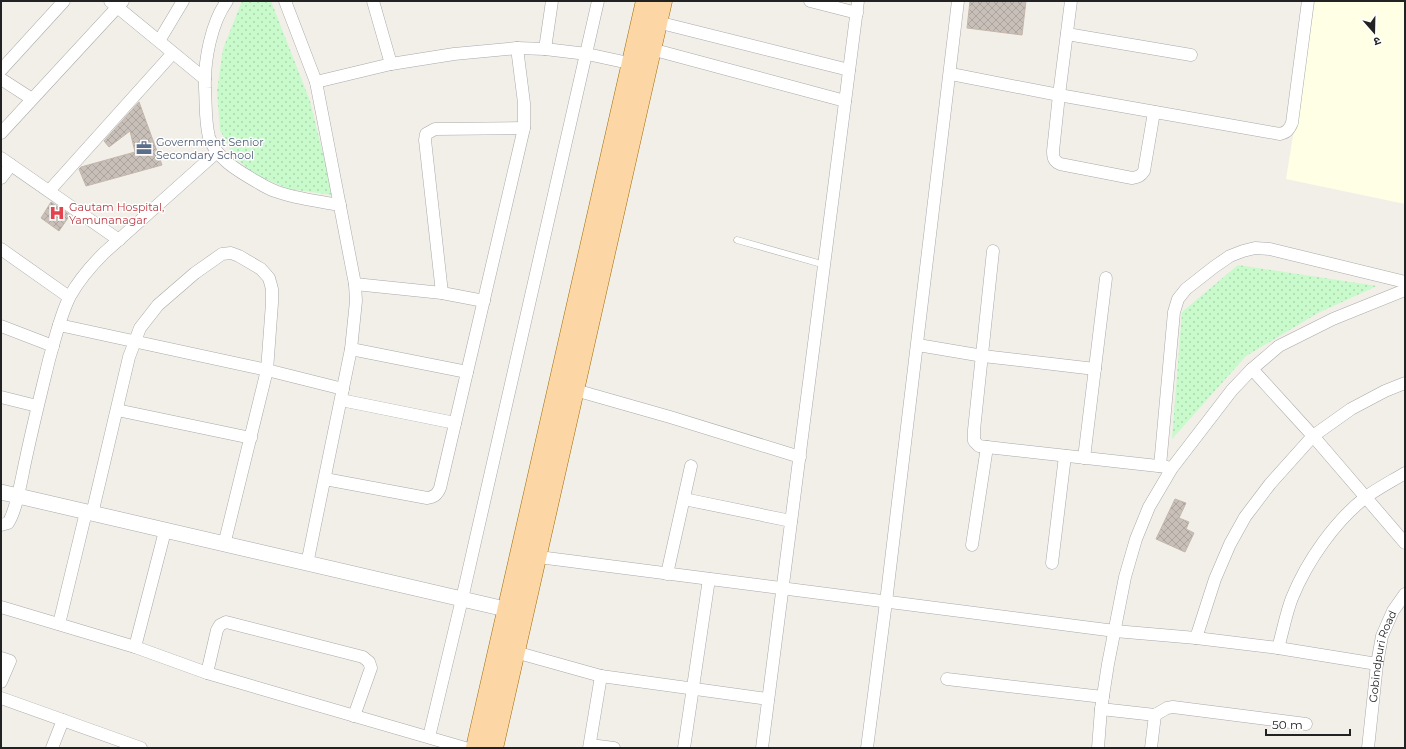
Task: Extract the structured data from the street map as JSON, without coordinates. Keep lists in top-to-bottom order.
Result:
{
  "streets": {
    "street": ["Gobindpuri Road"]
  },
  "places": {
    "office": ["Government Senior Secondary School"],
    "hospital": ["Gautam Hospital, Yamunanagar"]
  },
  "scale_bar": "50 m",
  "north": "bottom"
}
